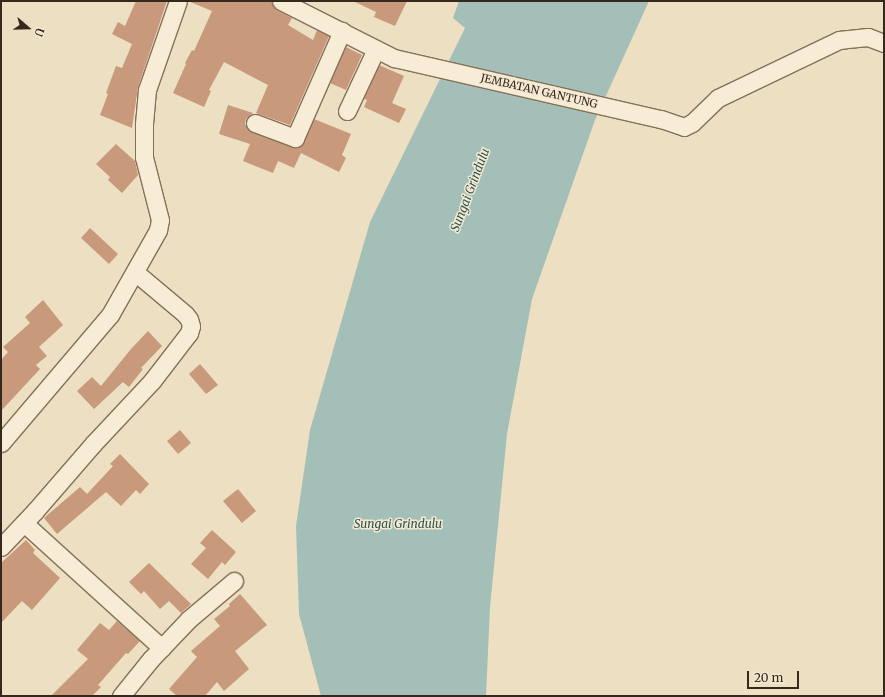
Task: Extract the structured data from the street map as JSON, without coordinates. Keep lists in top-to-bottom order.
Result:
{
  "streets": {
    "street": ["JEMBATAN GANTUNG"]
  },
  "water": ["Sungai Grindulu"],
  "scale_bar": "20 m",
  "north": "right"
}
